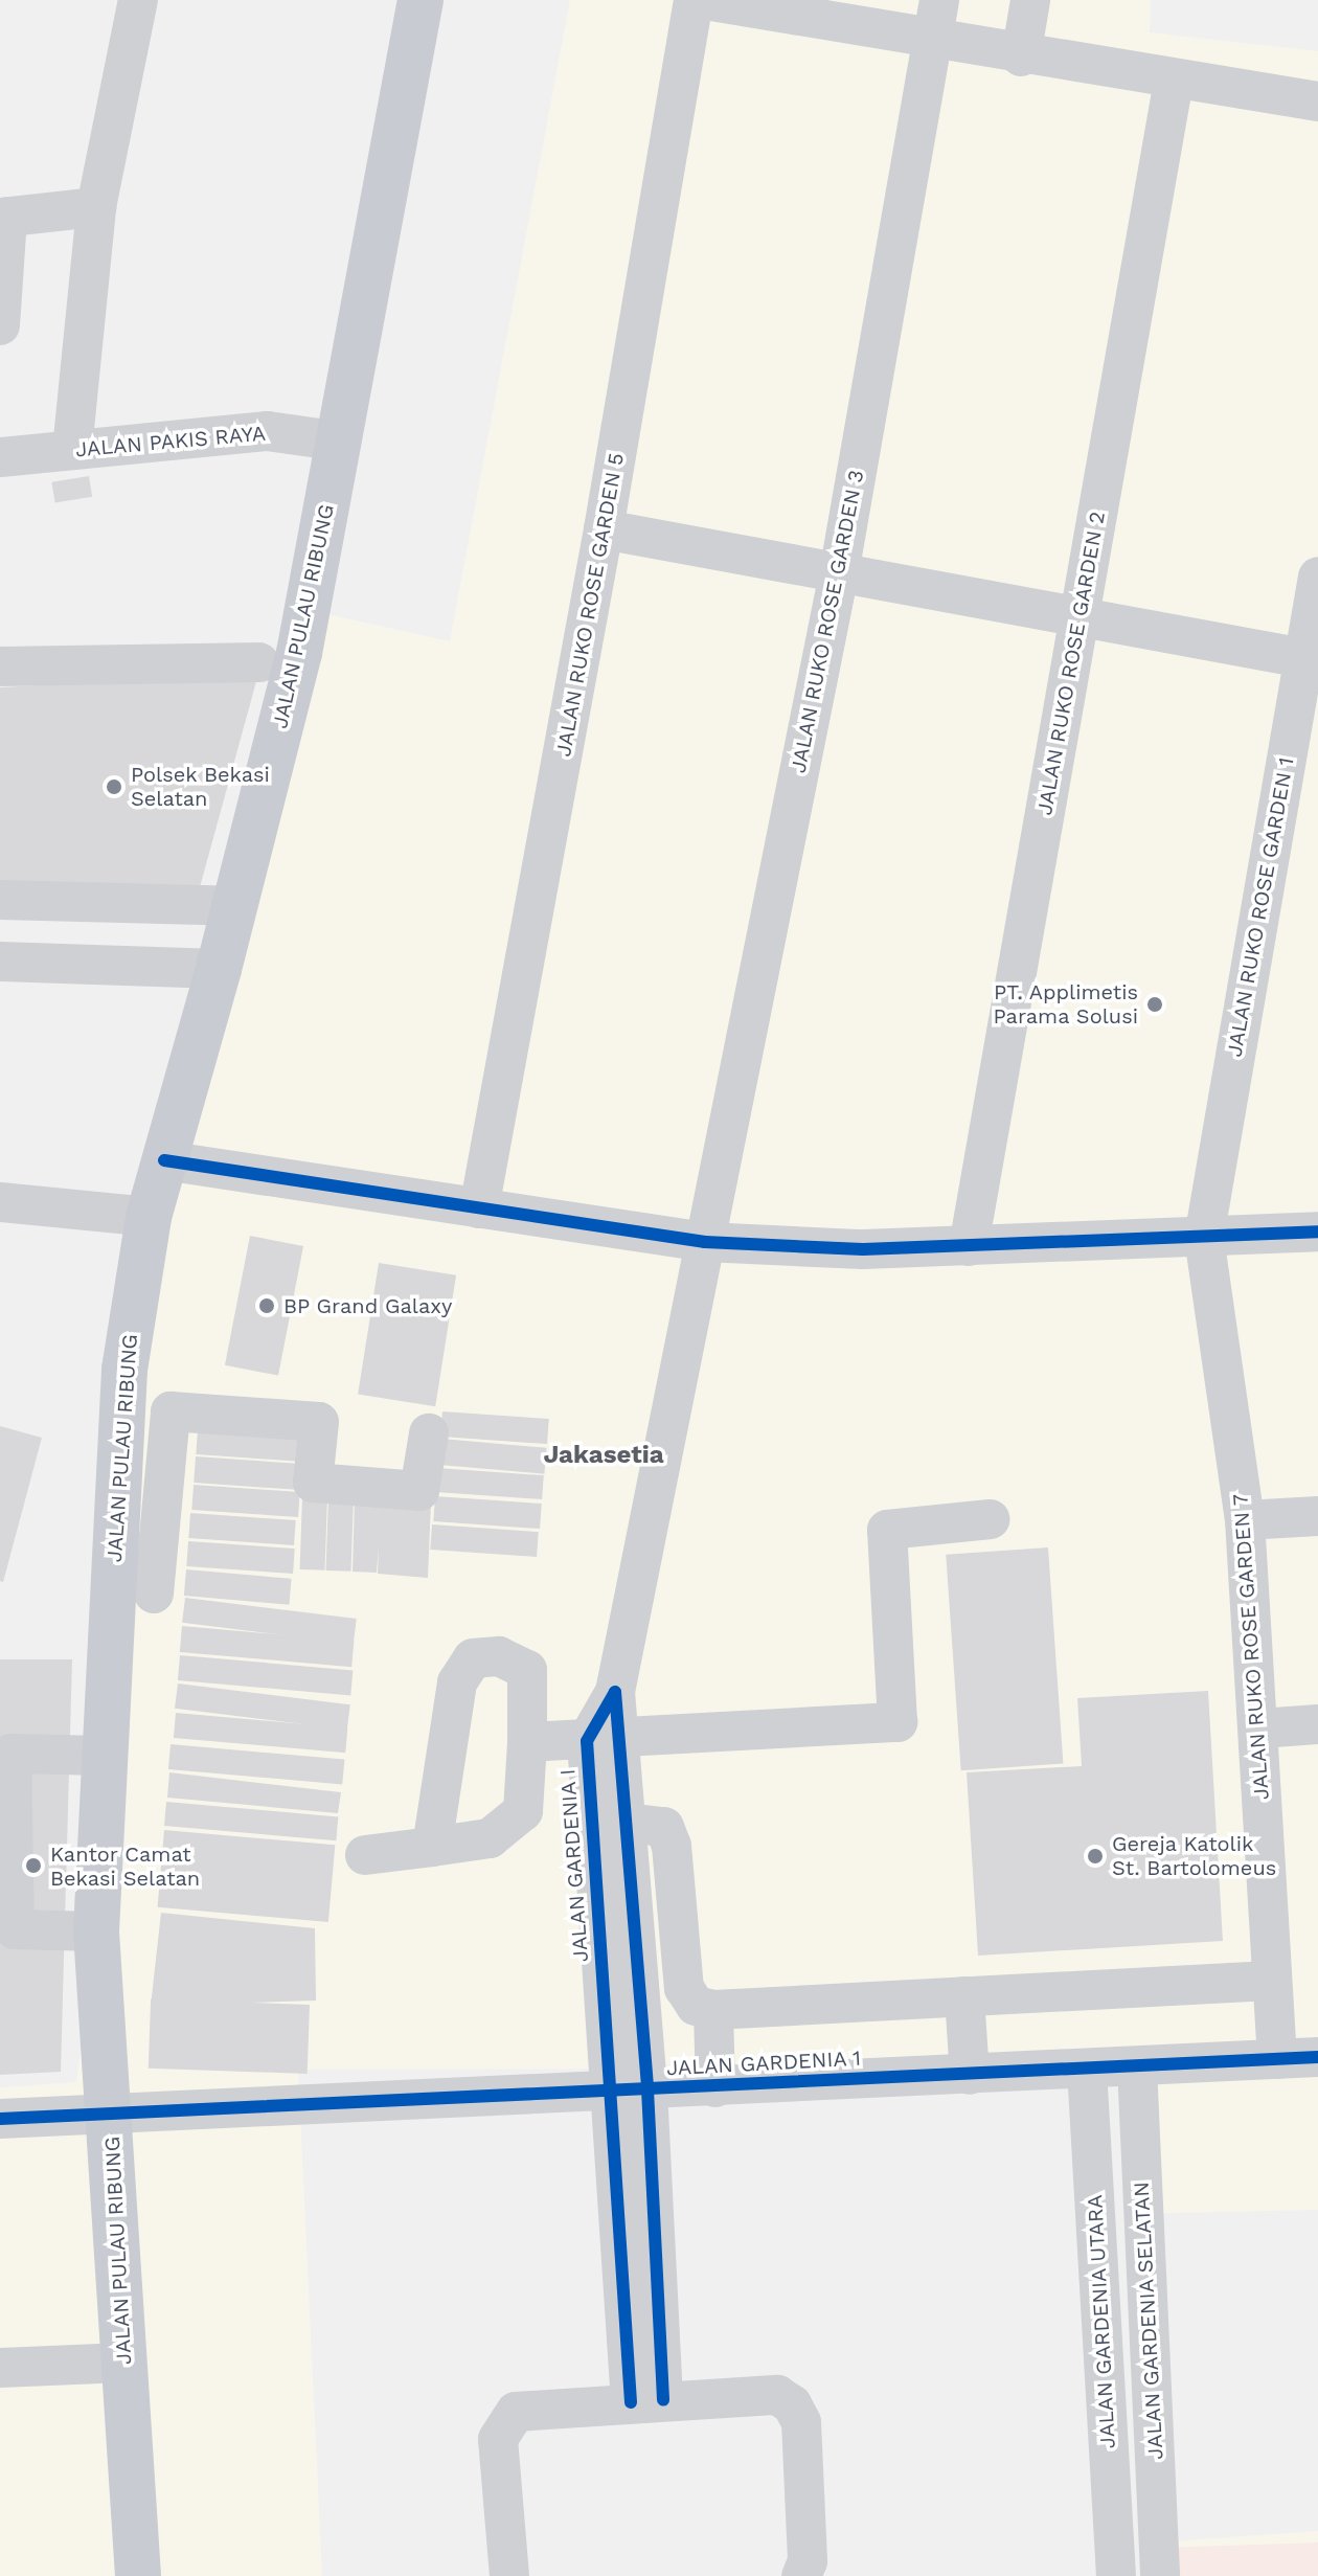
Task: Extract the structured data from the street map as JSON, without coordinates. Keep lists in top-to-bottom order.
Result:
{
  "streets": {
    "main road": ["JALAN PULAU RIBUNG"],
    "street": [
      "JALAN PAKIS RAYA",
      "JALAN RUKO ROSE GARDEN 5",
      "JALAN RUKO ROSE GARDEN 3",
      "JALAN RUKO ROSE GARDEN 2",
      "JALAN RUKO ROSE GARDEN 1",
      "JALAN RUKO ROSE GARDEN 7",
      "JALAN GARDENIA I",
      "JALAN GARDENIA 1",
      "JALAN GARDENIA SELATAN",
      "JALAN GARDENIA UTARA"
    ]
  },
  "crossings": [
    ["JALAN PAKIS RAYA", "JALAN PULAU RIBUNG"],
    ["JALAN PULAU RIBUNG", "JALAN GARDENIA 1"],
    ["JALAN RUKO ROSE GARDEN 3", "JALAN GARDENIA I"],
    ["JALAN RUKO ROSE GARDEN 1", "JALAN RUKO ROSE GARDEN 7"],
    ["JALAN RUKO ROSE GARDEN 7", "JALAN GARDENIA 1"],
    ["JALAN GARDENIA I", "JALAN GARDENIA 1"],
    ["JALAN GARDENIA 1", "JALAN GARDENIA SELATAN"],
    ["JALAN GARDENIA 1", "JALAN GARDENIA UTARA"]
  ],
  "districts": ["Jakasetia"],
  "places": [
    "Polsek Bekasi Selatan",
    "PT. Applimetis Parama Solusi",
    "BP Grand Galaxy",
    "Gereja Katolik St. Bartolomeus",
    "Kantor Camat Bekasi Selatan"
  ]
}
